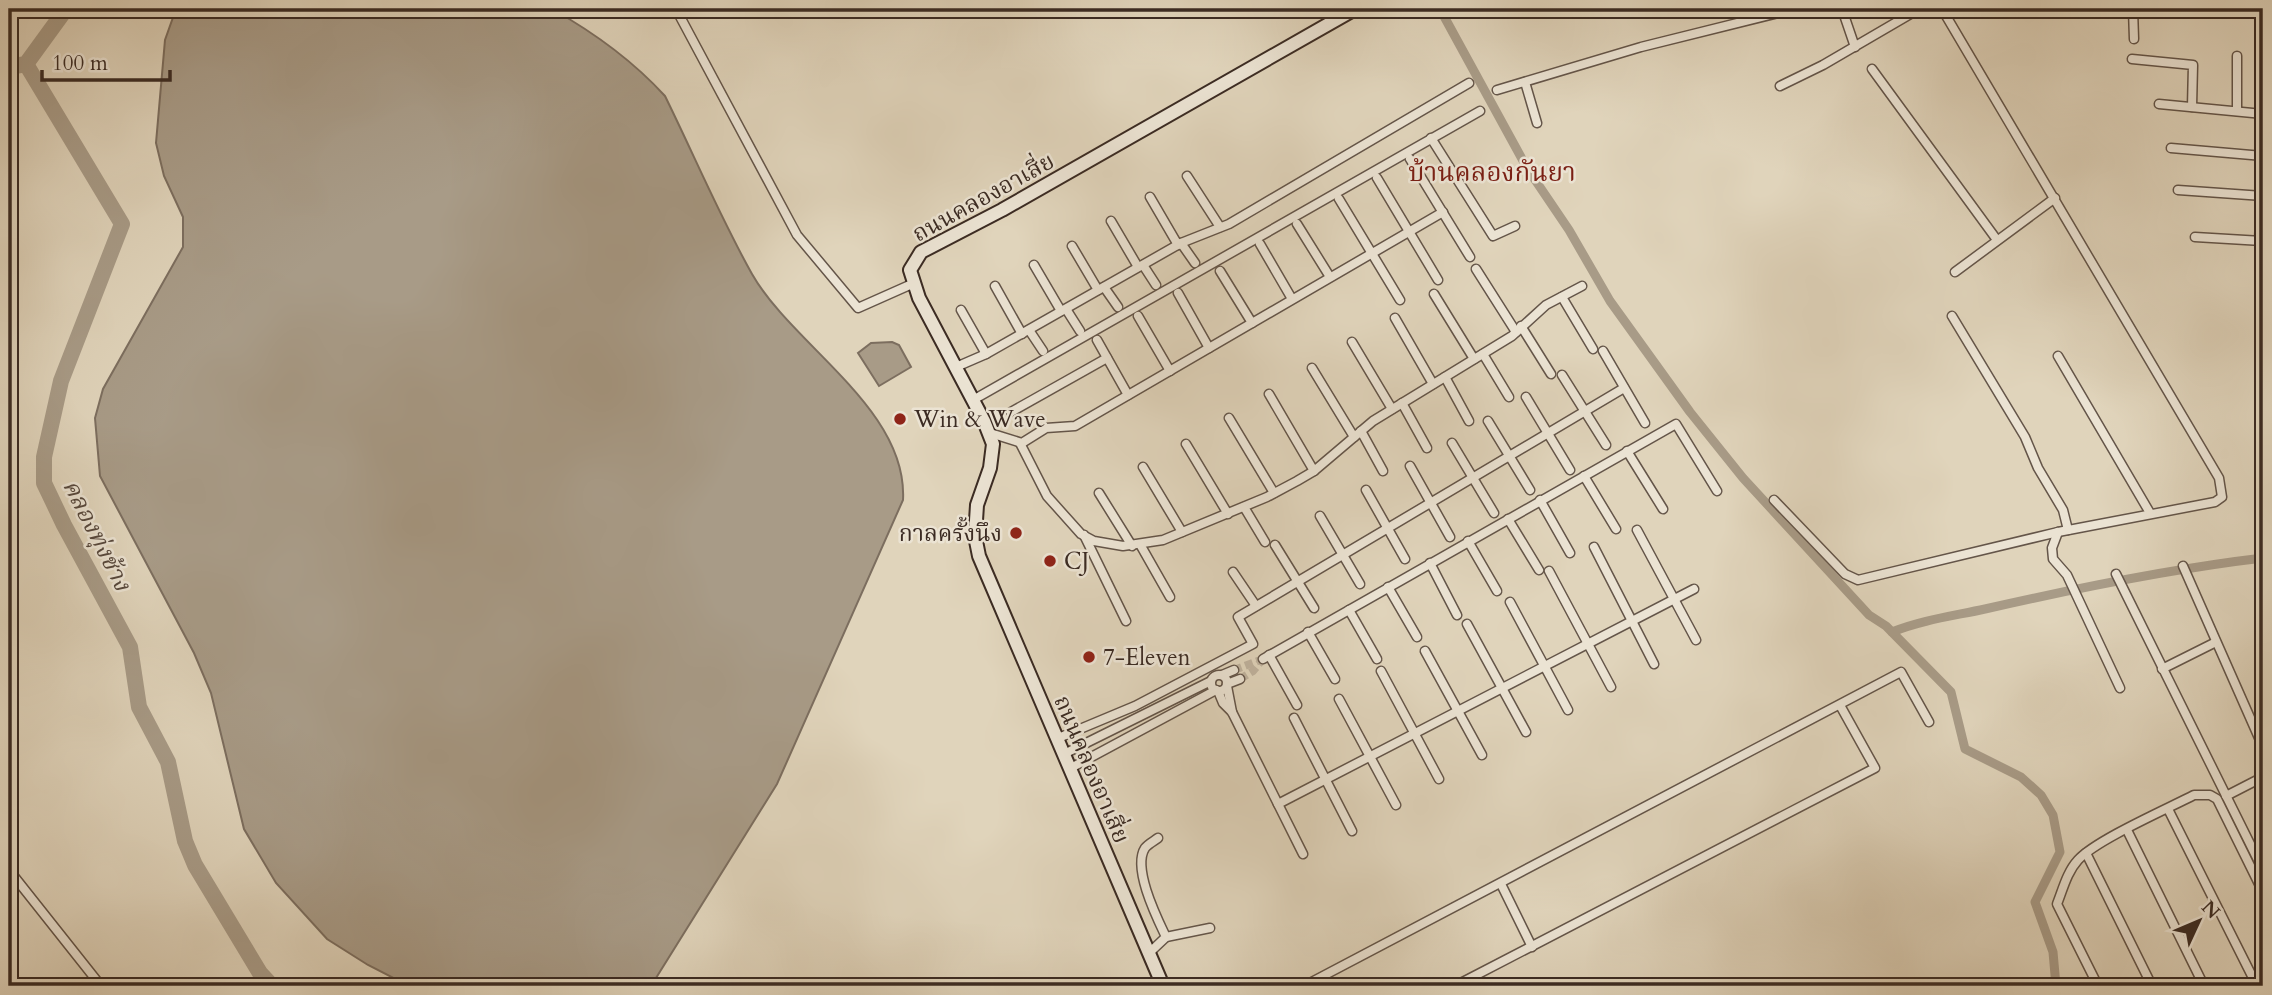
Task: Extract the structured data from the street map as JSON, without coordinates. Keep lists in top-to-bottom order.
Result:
{
  "streets": {
    "street": ["ถนนคลองอาเสี่ย"]
  },
  "districts": ["บ้านคลองกันยา"],
  "water": ["คลองทุ่งช้าง"],
  "places": [
    "Win & Wave",
    "กาลครั้งนึง",
    "CJ",
    "7-Eleven"
  ],
  "scale_bar": "100 m",
  "north": "top right"
}
